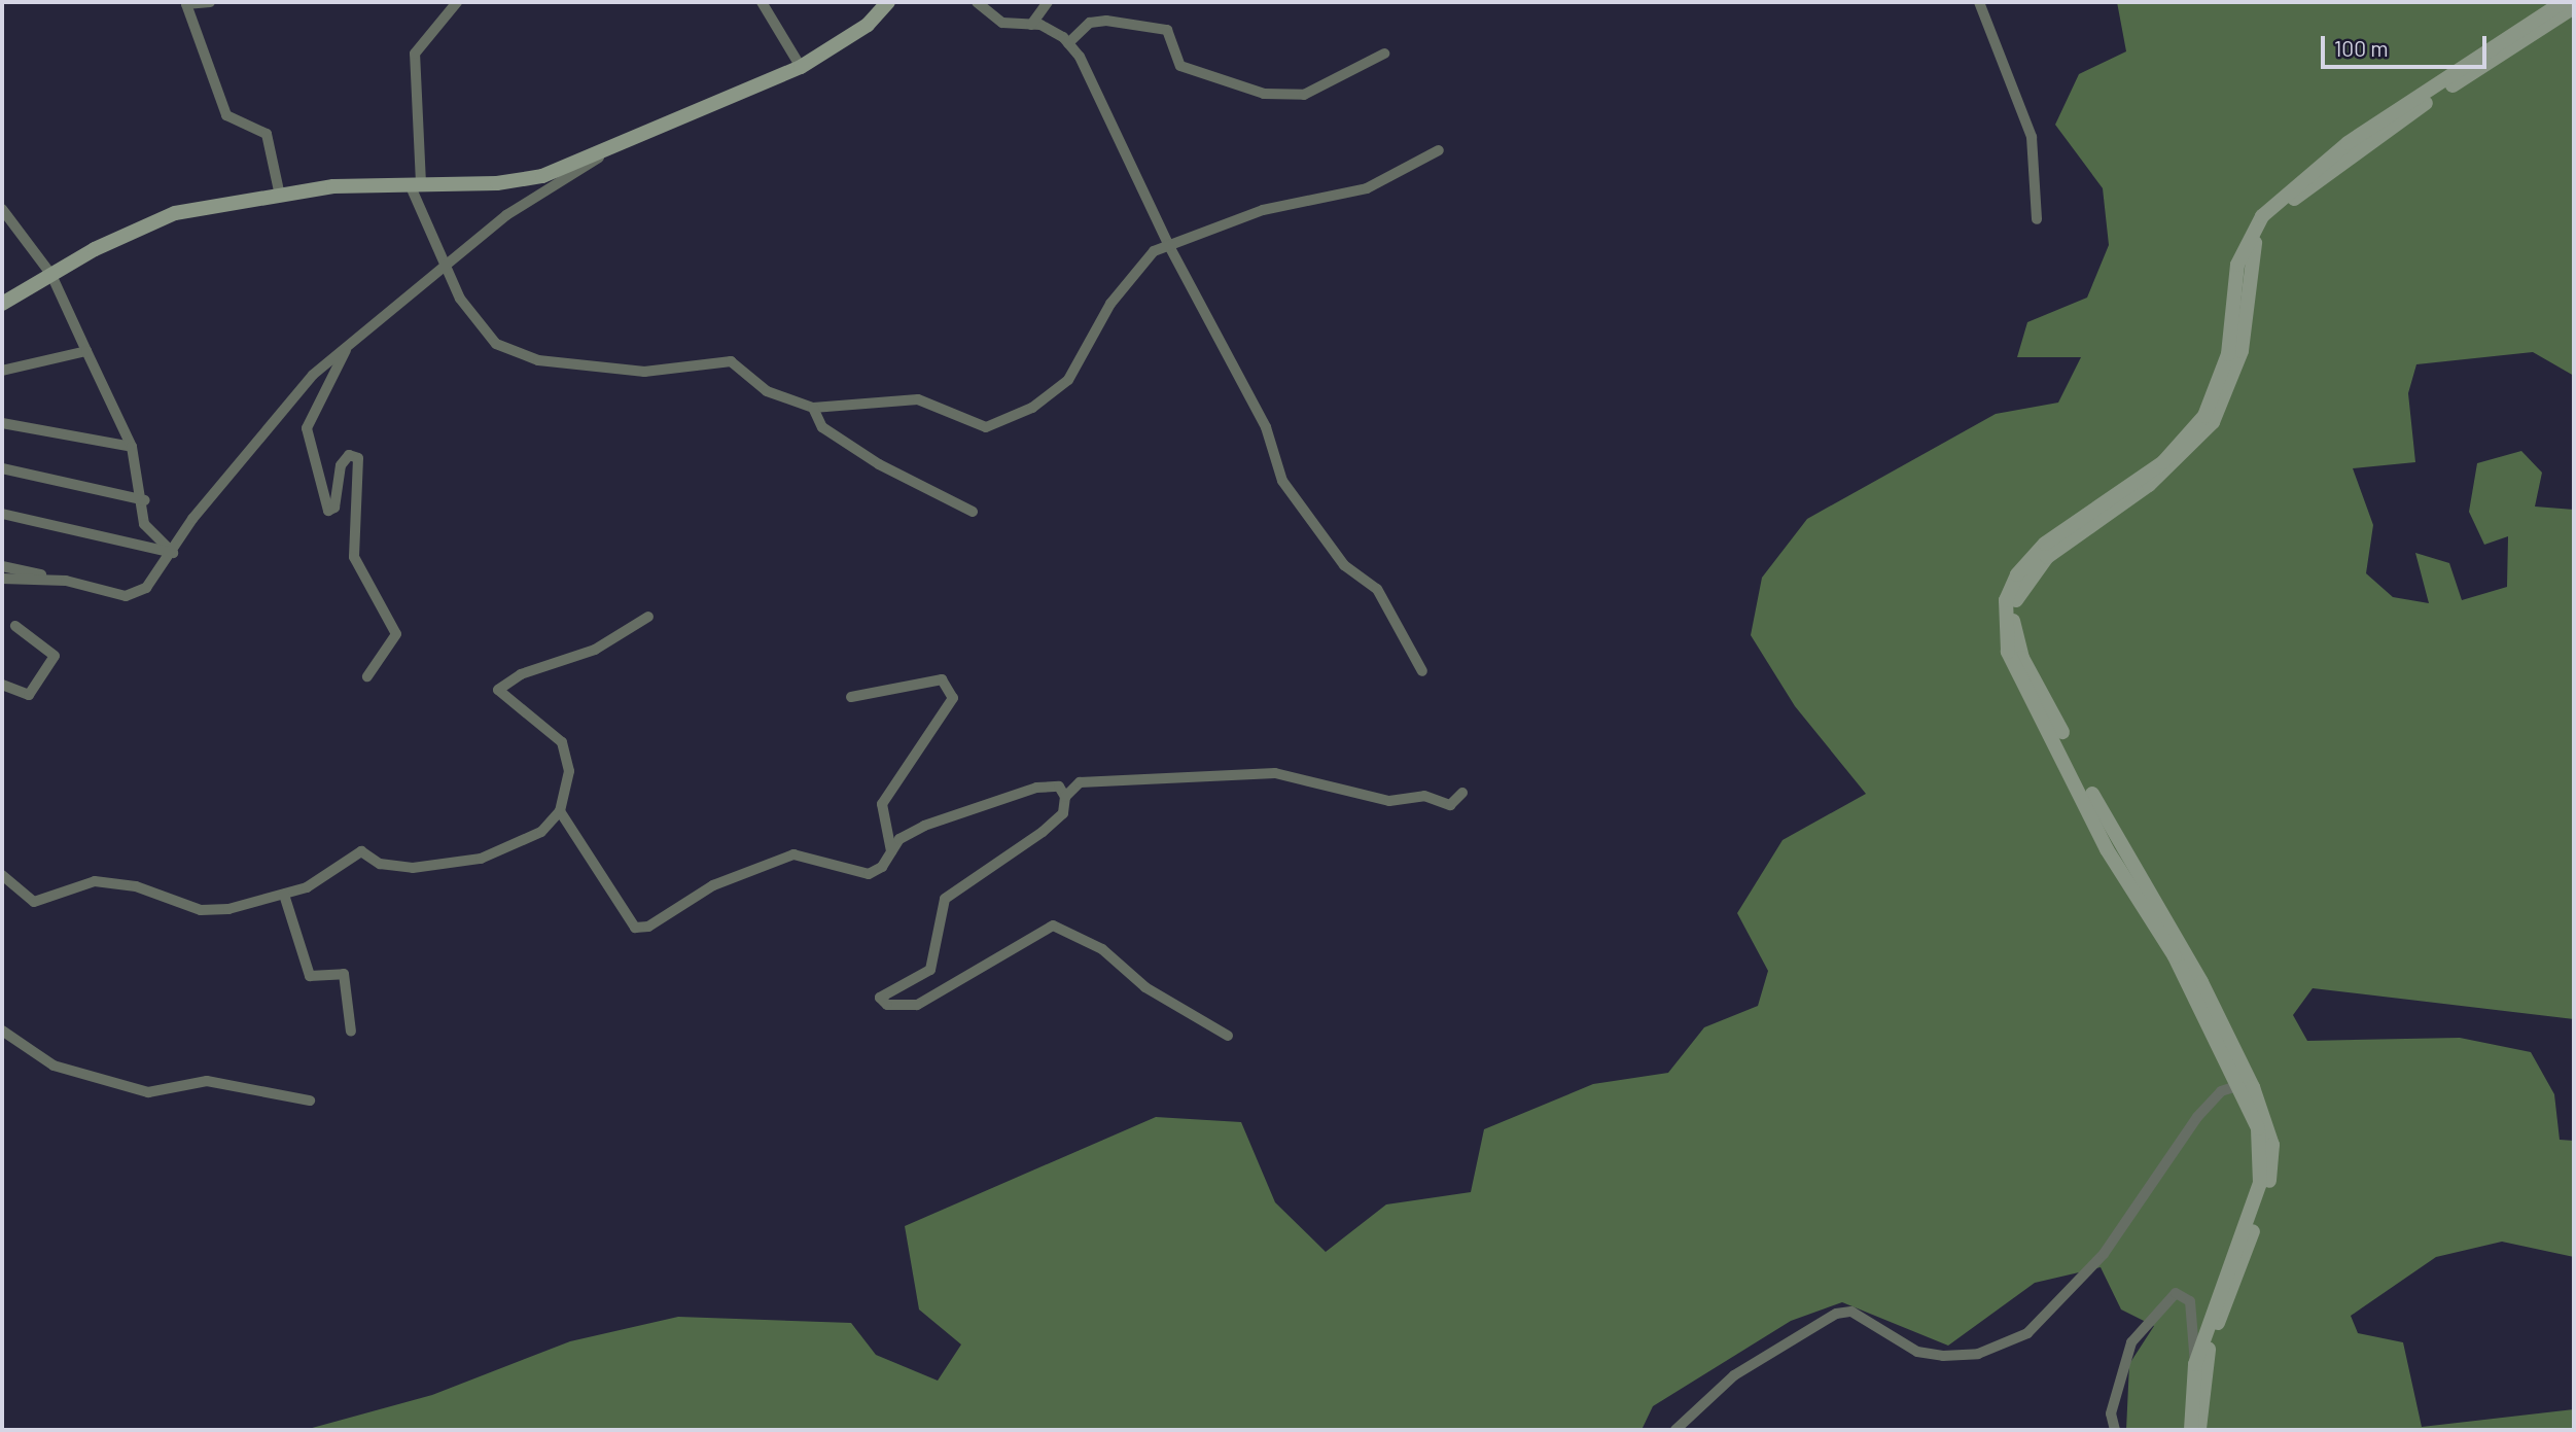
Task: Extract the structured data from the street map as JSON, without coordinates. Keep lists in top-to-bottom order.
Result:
{
  "scale_bar": "100 m"
}
